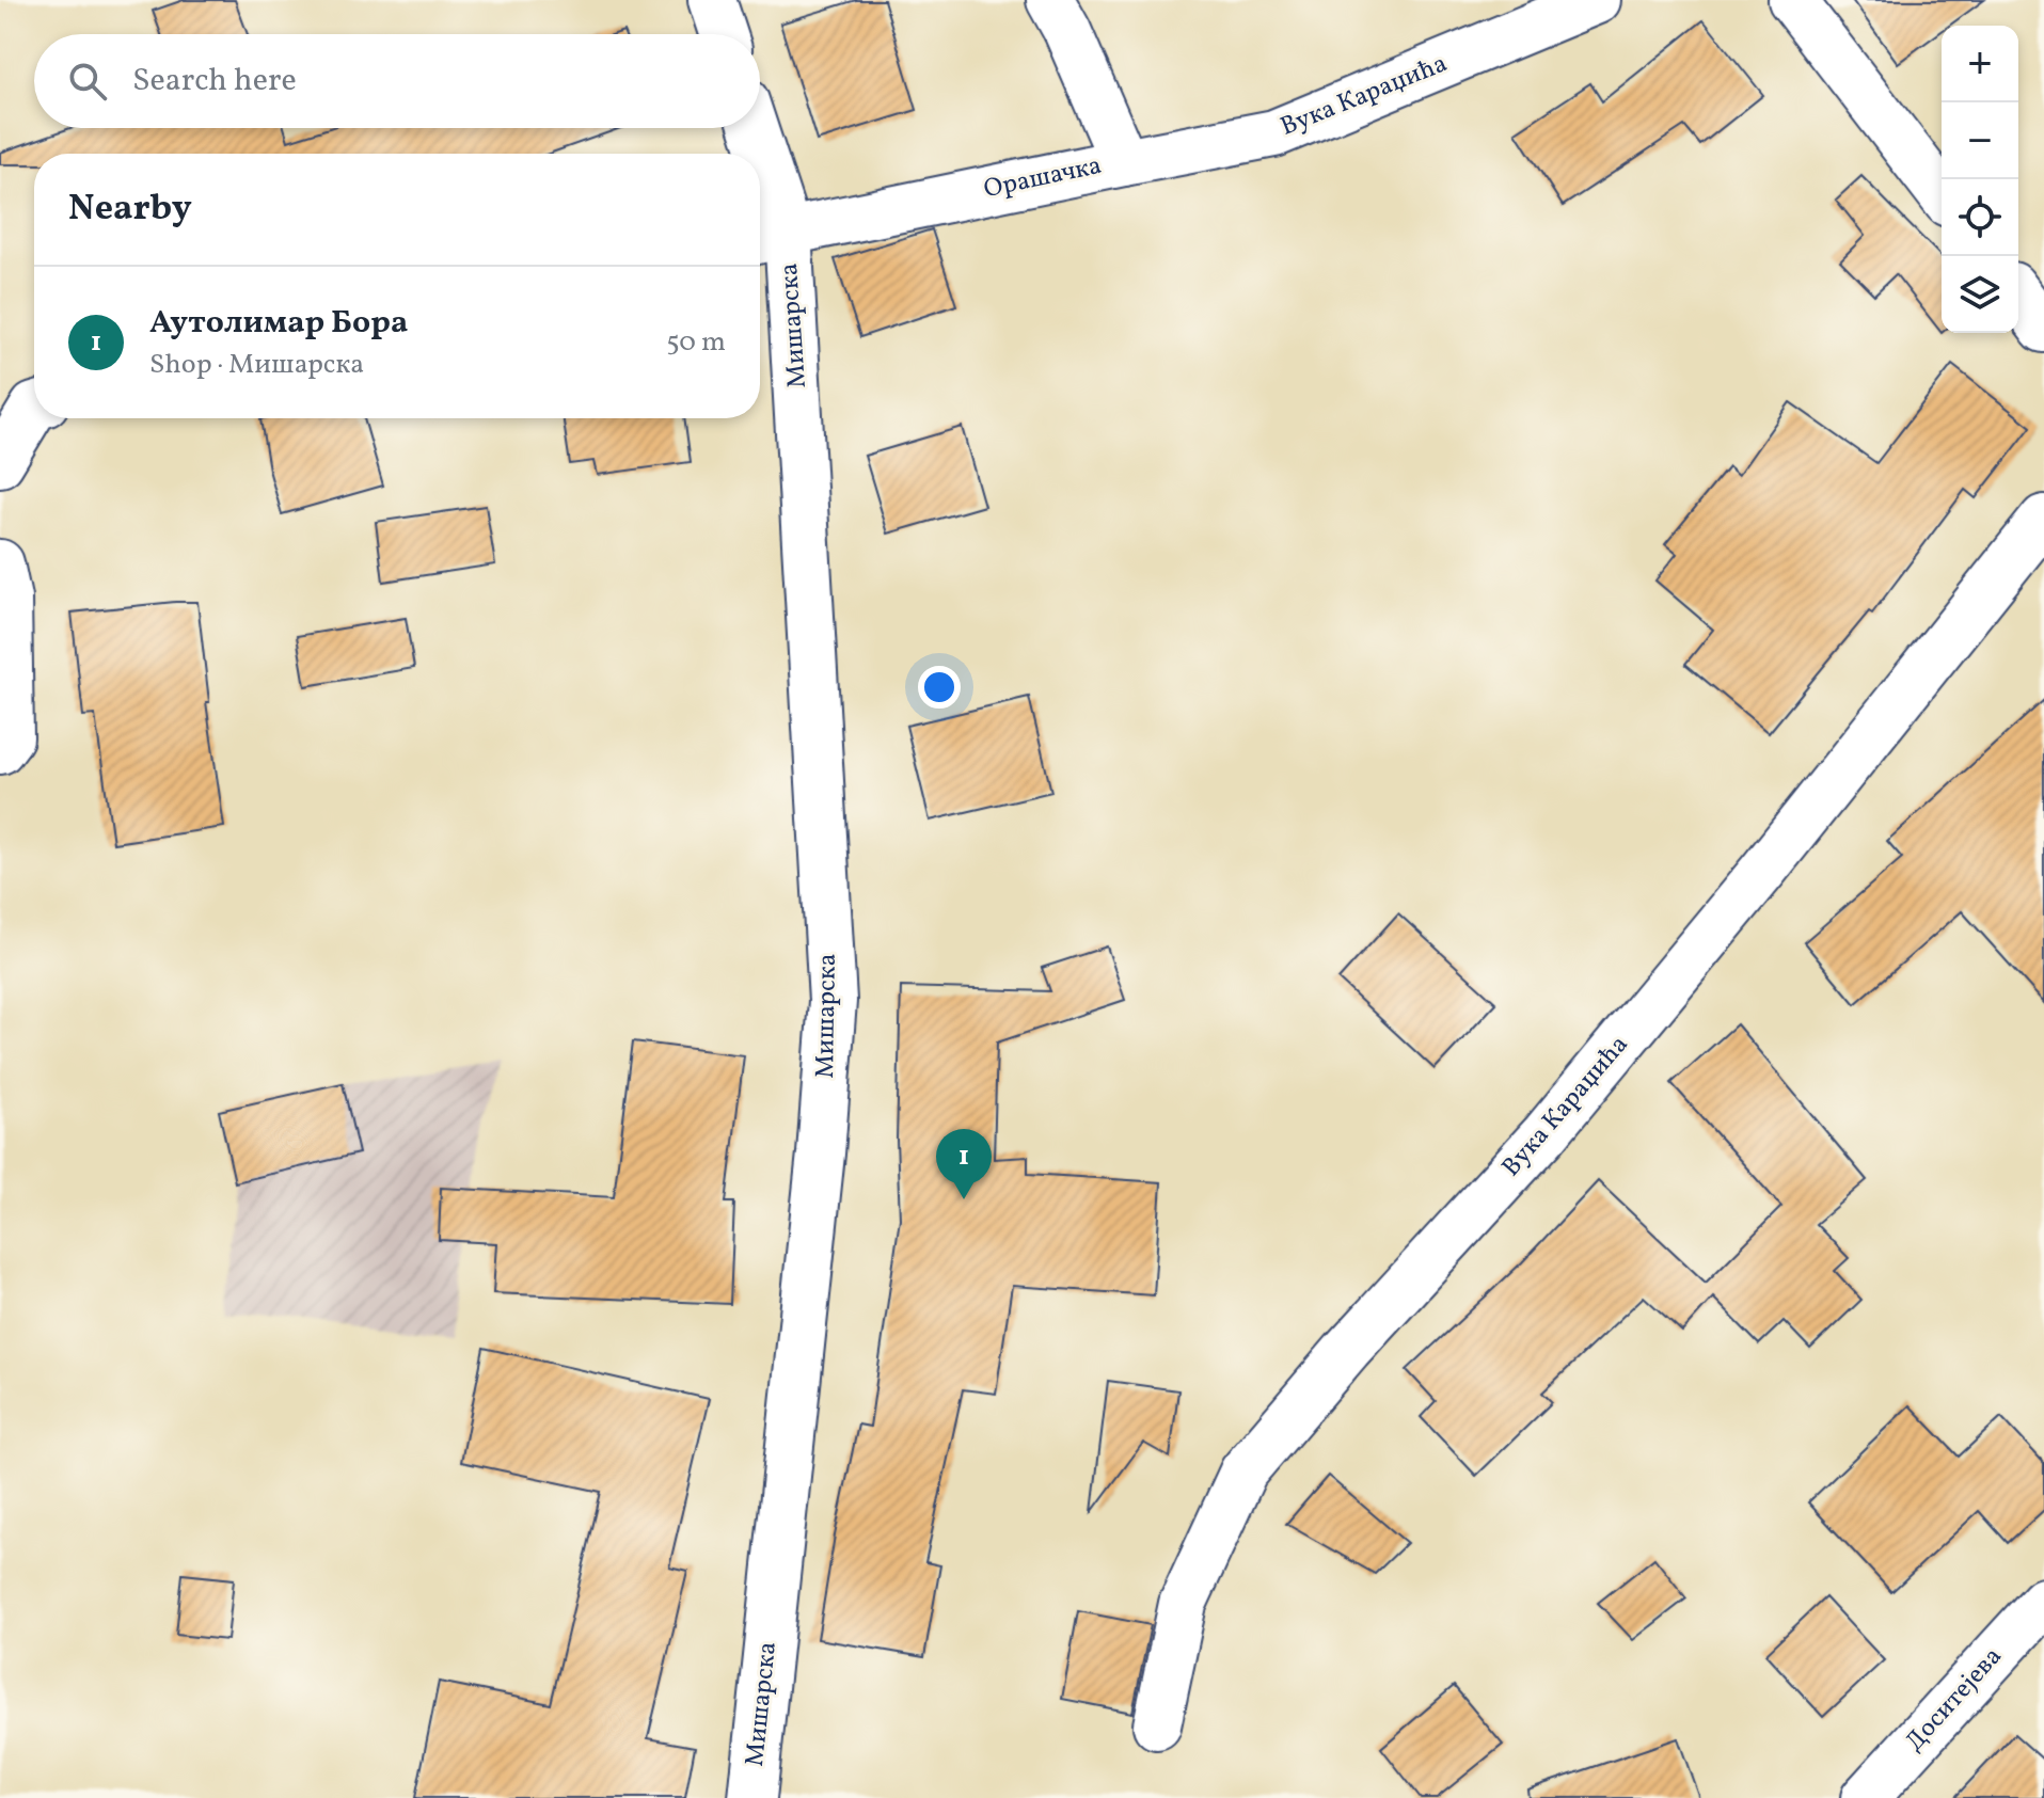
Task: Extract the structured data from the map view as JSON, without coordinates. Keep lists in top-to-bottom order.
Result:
{
  "streets": {
    "street": [
      "Вука Караџића",
      "Орашачка",
      "Мишарска",
      "Доситејева"
    ]
  },
  "crossings": [
    ["Вука Караџића", "Орашачка"],
    ["Орашачка", "Мишарска"]
  ],
  "page": {
    "map_buttons": ["+", "−"],
    "search": "Search here",
    "heading": "Nearby",
    "list": [
      {
        "mark": "1",
        "name": "Аутолимар Бора",
        "note": "Shop · Мишарска",
        "value": "50 m"
      }
    ],
    "pins": "1"
  }
}
